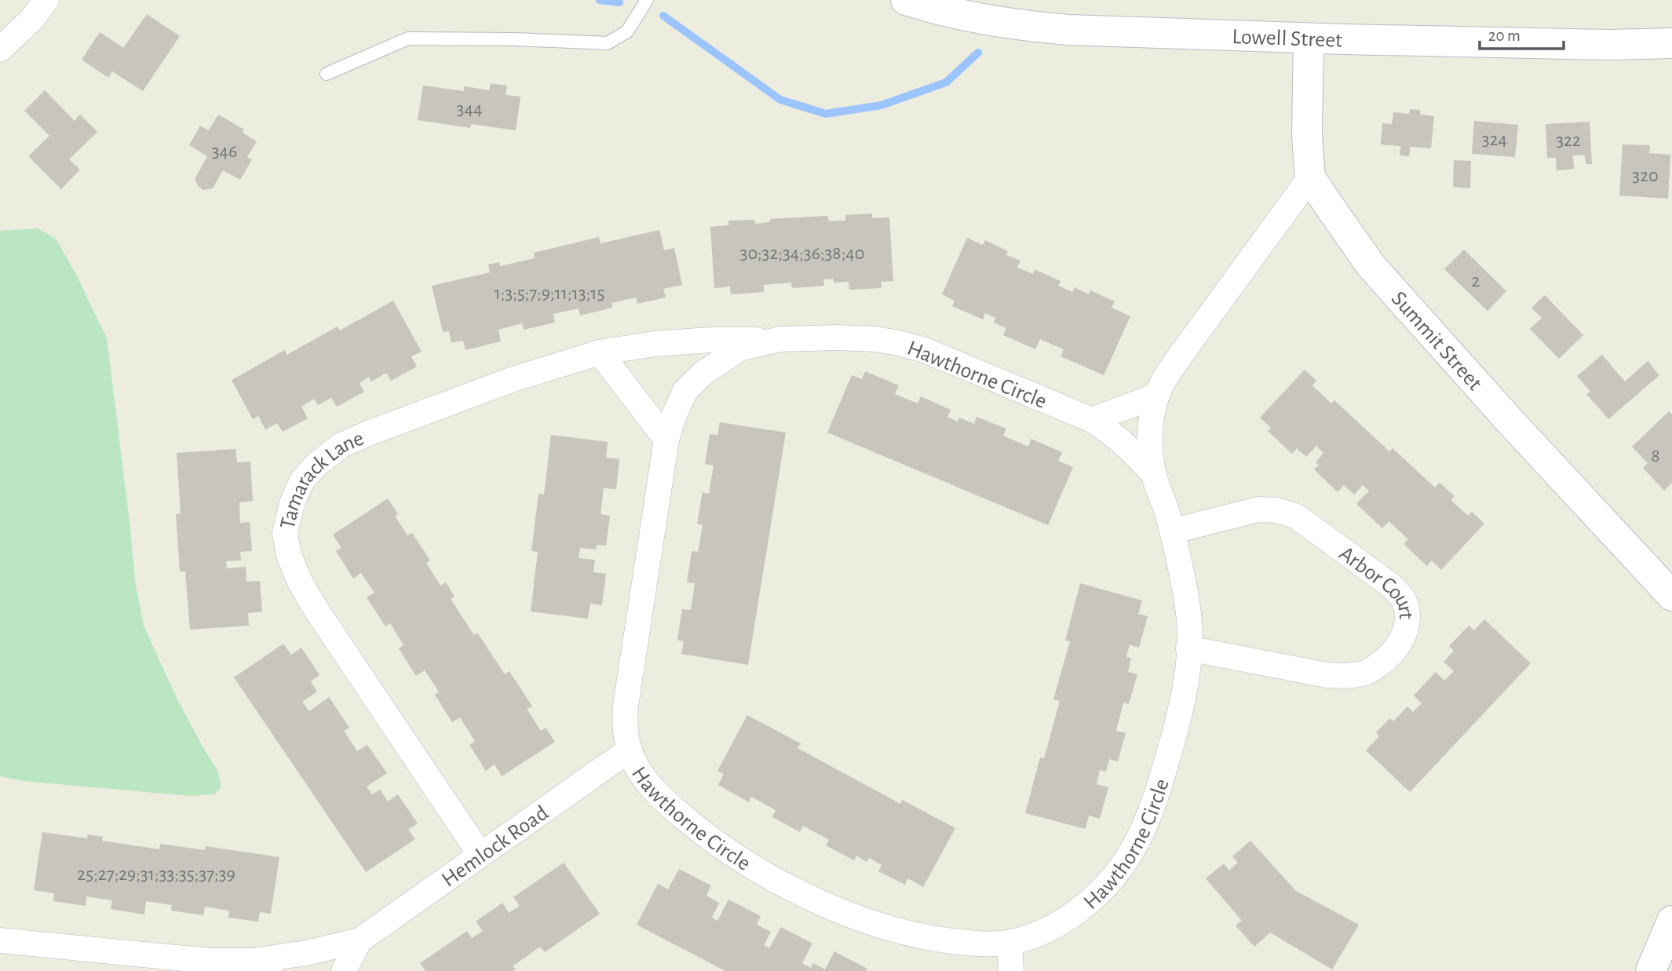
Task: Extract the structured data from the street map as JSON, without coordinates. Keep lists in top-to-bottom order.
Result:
{
  "streets": {
    "main road": ["Lowell Street", "Summit Street"],
    "street": [
      "Hawthorne Circle",
      "Tamarack Lane",
      "Arbor Court",
      "Hemlock Road"
    ]
  },
  "crossings": [
    ["Lowell Street", "Summit Street"],
    ["Summit Street", "Hawthorne Circle"],
    ["Hawthorne Circle", "Tamarack Lane"],
    ["Hawthorne Circle", "Arbor Court"],
    ["Hawthorne Circle", "Hemlock Road"],
    ["Tamarack Lane", "Hemlock Road"]
  ],
  "house_numbers": [
    "344",
    "324",
    "322",
    "346",
    "320",
    "30;32;34;36;38;40",
    "2",
    "1;3;5;7;9;11;13;15",
    "8",
    "25;27;29;31;33;35;37;39"
  ],
  "scale_bar": "20 m"
}
